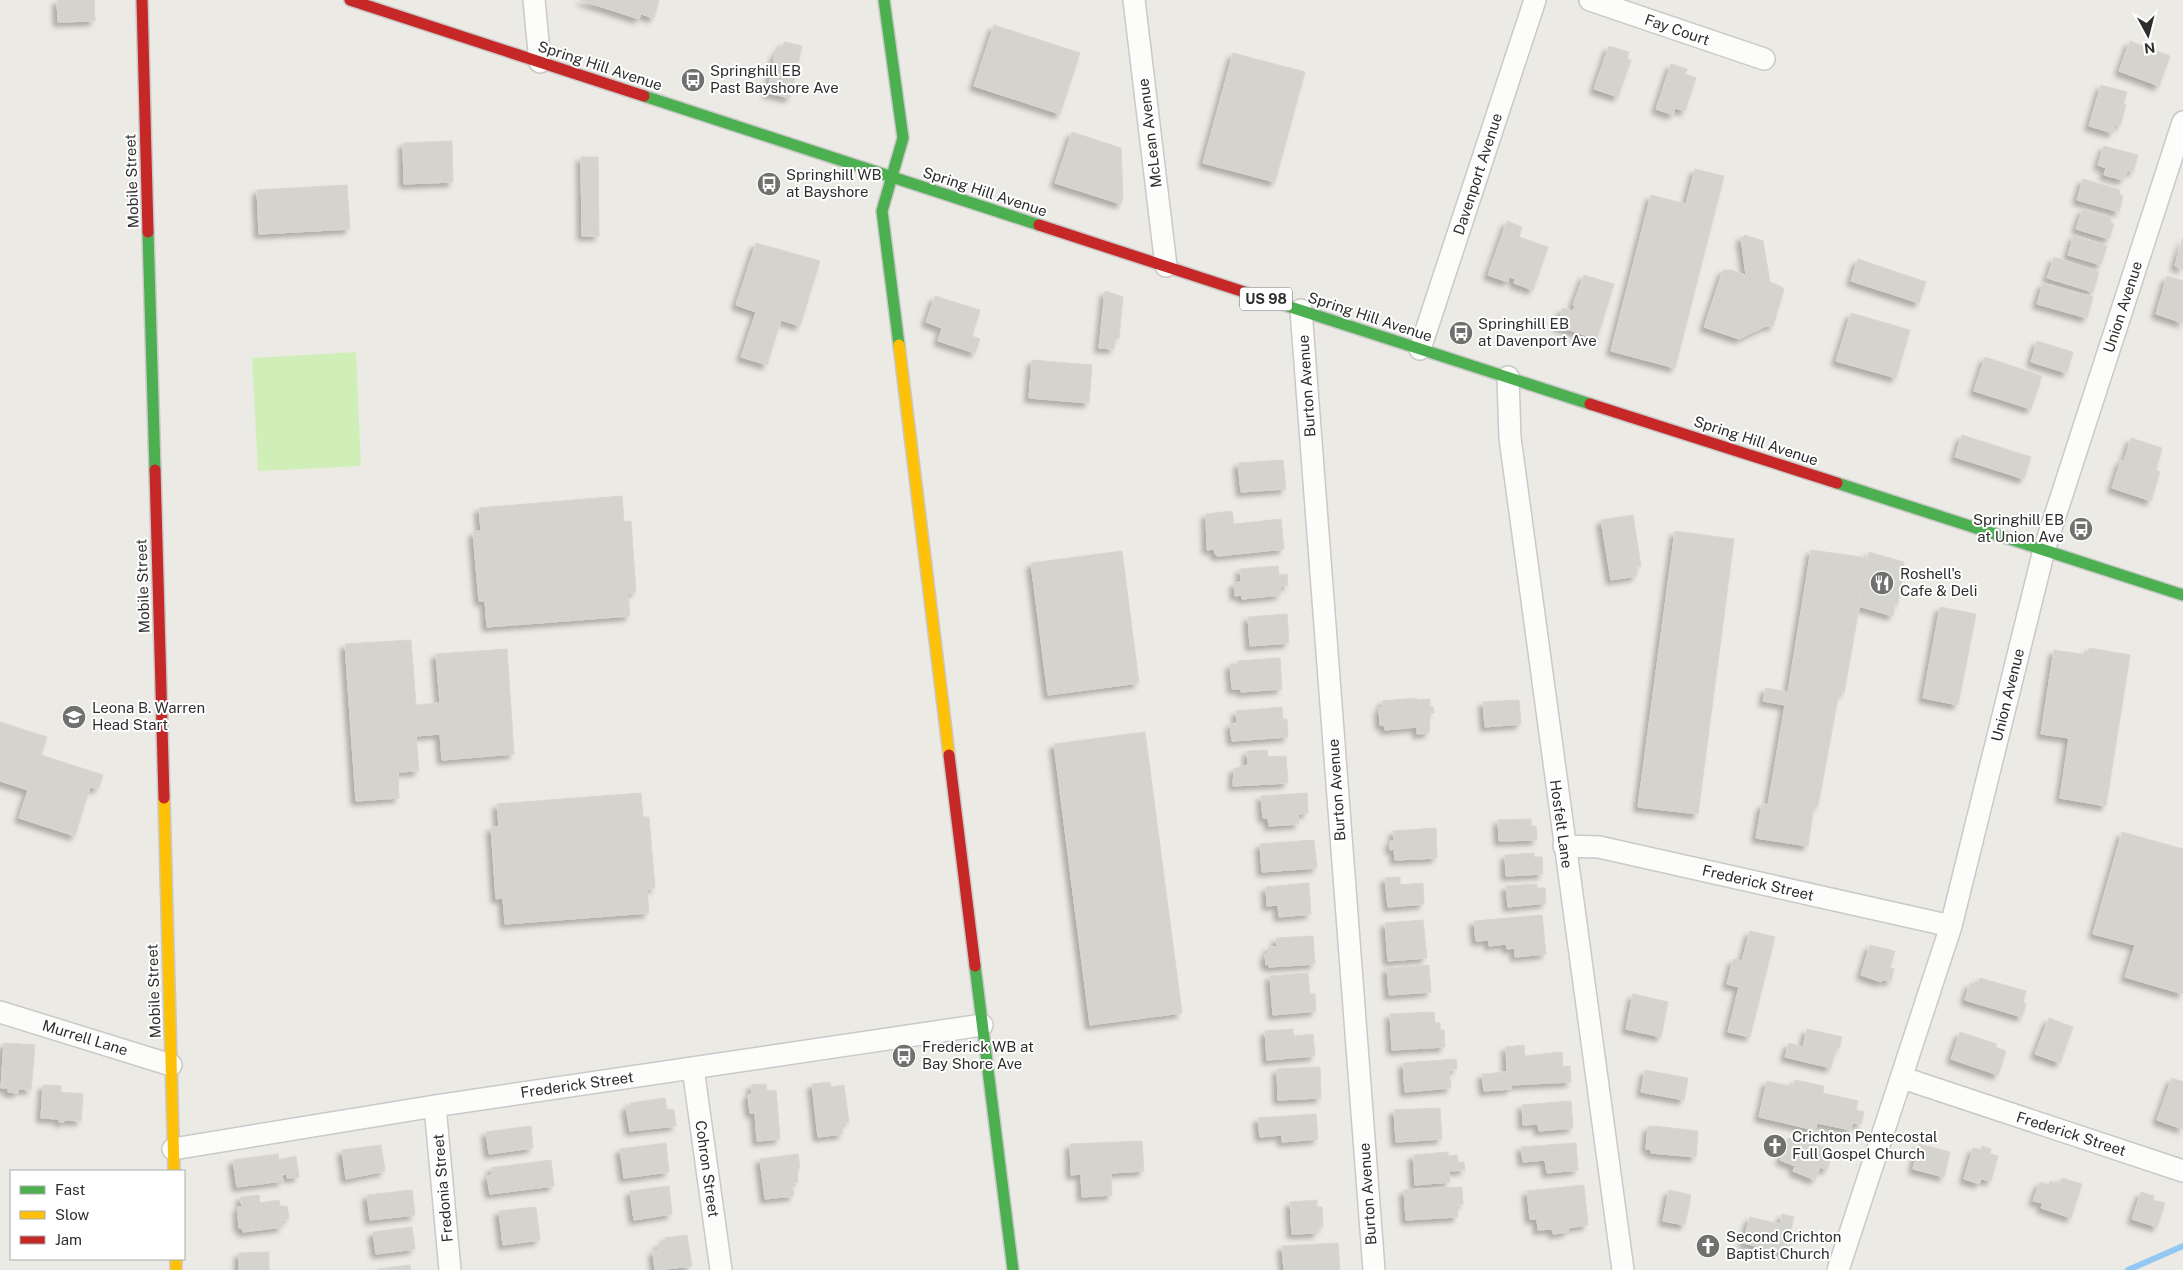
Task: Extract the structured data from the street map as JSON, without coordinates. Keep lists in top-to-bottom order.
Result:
{
  "streets": {
    "street": [
      "Fay Court",
      "Spring Hill Avenue",
      "McLean Avenue",
      "Davenport Avenue",
      "Mobile Street",
      "US 98",
      "Union Avenue",
      "Burton Avenue",
      "Hosfelt Lane",
      "Frederick Street",
      "Murrell Lane",
      "Cohron Street",
      "Fredonia Street"
    ]
  },
  "crossings": [
    ["Spring Hill Avenue", "McLean Avenue"],
    ["Spring Hill Avenue", "Davenport Avenue"],
    ["Spring Hill Avenue", "Union Avenue"],
    ["Spring Hill Avenue", "Burton Avenue"],
    ["Spring Hill Avenue", "Hosfelt Lane"],
    ["Mobile Street", "Frederick Street"],
    ["Mobile Street", "Murrell Lane"],
    ["Union Avenue", "Frederick Street"],
    ["Hosfelt Lane", "Frederick Street"],
    ["Frederick Street", "Cohron Street"],
    ["Frederick Street", "Fredonia Street"]
  ],
  "places": {
    "bus stop": [
      "Springhill EB Past Bayshore Ave",
      "Springhill WB at Bayshore",
      "Springhill EB at Davenport Ave",
      "Springhill EB at Union Ave",
      "Frederick WB at Bay Shore Ave"
    ],
    "restaurant": ["Roshell's Cafe & Deli"],
    "school or university": ["Leona B. Warren Head Start"],
    "church": ["Crichton Pentecostal Full Gospel Church", "Second Crichton Baptist Church"]
  },
  "legend": ["Fast", "Slow", "Jam"],
  "north": "bottom"
}
